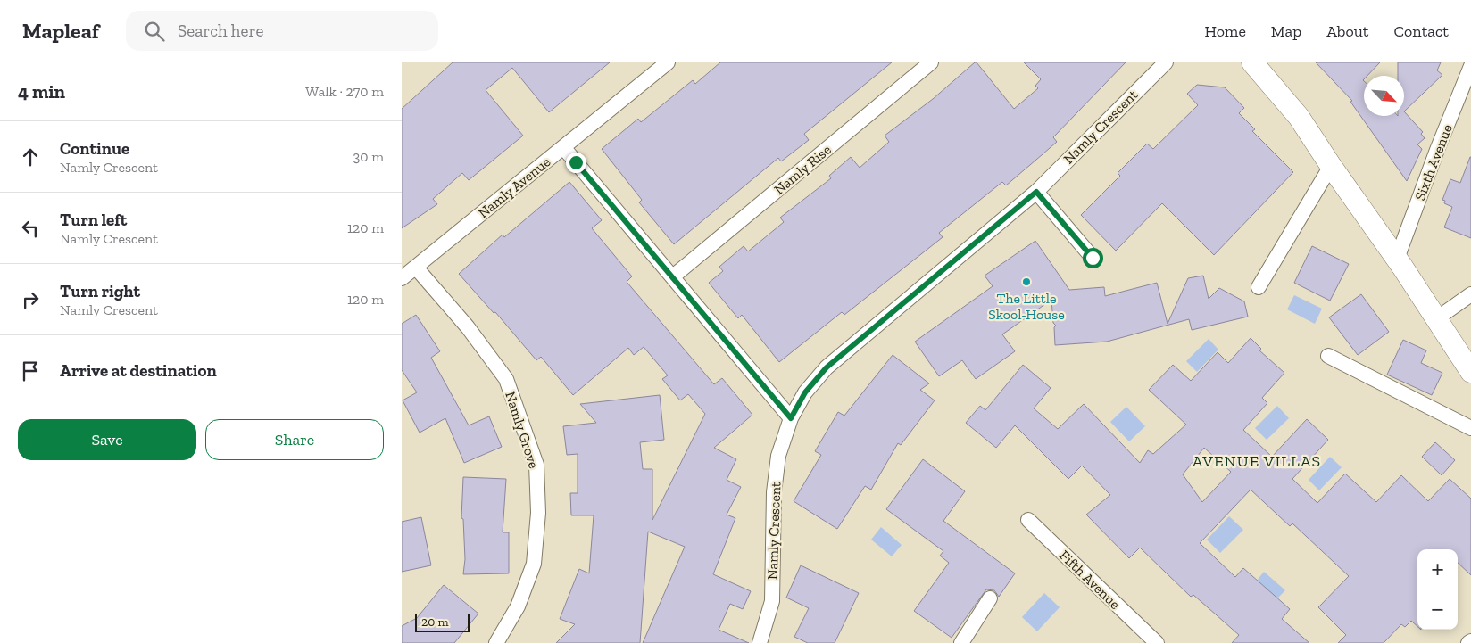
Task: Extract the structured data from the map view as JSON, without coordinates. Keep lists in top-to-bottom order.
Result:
{
  "streets": {
    "street": [
      "Namly Crescent",
      "Sixth Avenue",
      "Namly Rise",
      "Namly Avenue",
      "Namly Grove",
      "Fifth Avenue"
    ]
  },
  "crossings": [
    ["Namly Avenue", "Namly Grove"]
  ],
  "districts": ["AVENUE VILLAS"],
  "places": ["The Little Skool-House"],
  "scale_bar": "20 m",
  "north": "bottom right",
  "page": {
    "header": "Mapleaf",
    "search": "Search here",
    "nav": [
      "Home",
      "Map",
      "About",
      "Contact"
    ],
    "heading": ["4 min", "Walk · 270 m"],
    "list": [
      ["Continue", "Namly Crescent", "30 m"],
      ["Turn left", "Namly Crescent", "120 m"],
      ["Turn right", "Namly Crescent", "120 m"],
      "Arrive at destination"
    ],
    "buttons": ["Save", "Share"],
    "map_buttons": ["+", "−"],
    "scale": "20 m"
  }
}
